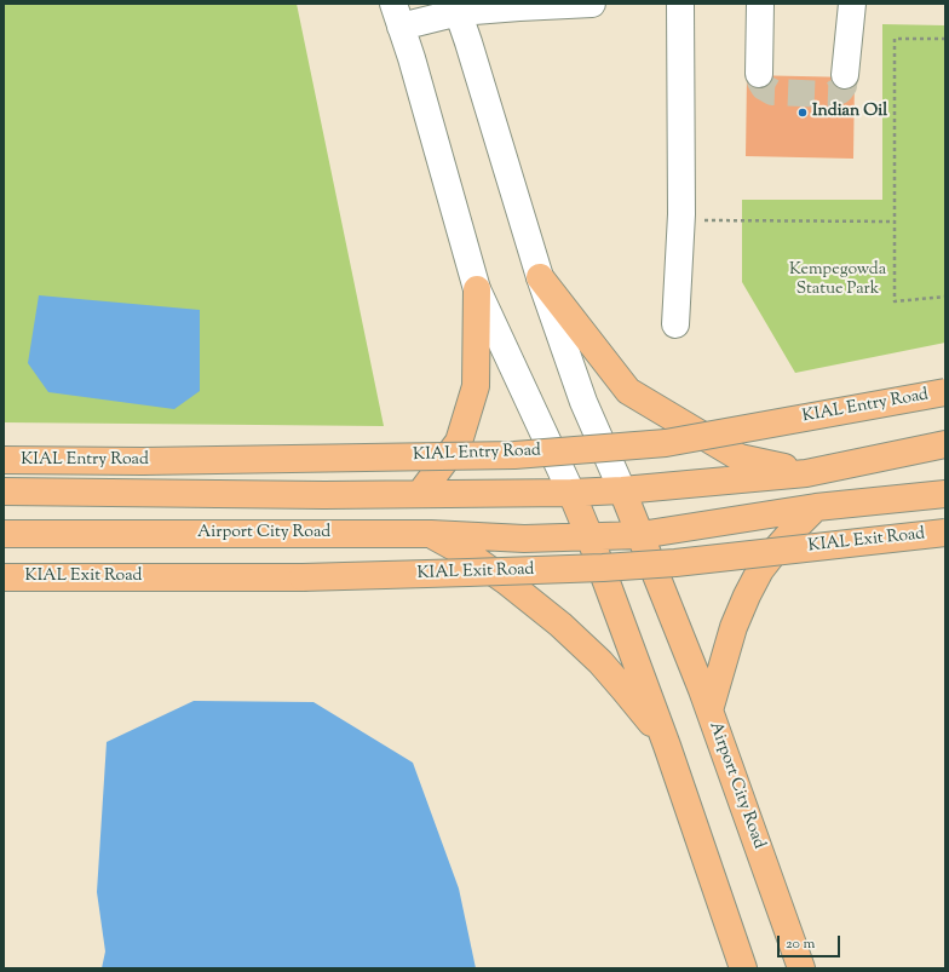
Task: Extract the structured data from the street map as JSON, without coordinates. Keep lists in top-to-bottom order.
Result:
{
  "streets": {
    "main road": ["KIAL Entry Road", "Airport City Road", "KIAL Exit Road"]
  },
  "crossings": [
    ["KIAL Entry Road", "Airport City Road"],
    ["Airport City Road", "KIAL Exit Road"]
  ],
  "parks": ["Kempegowda Statue Park"],
  "places": ["Indian Oil"],
  "scale_bar": "20 m"
}
